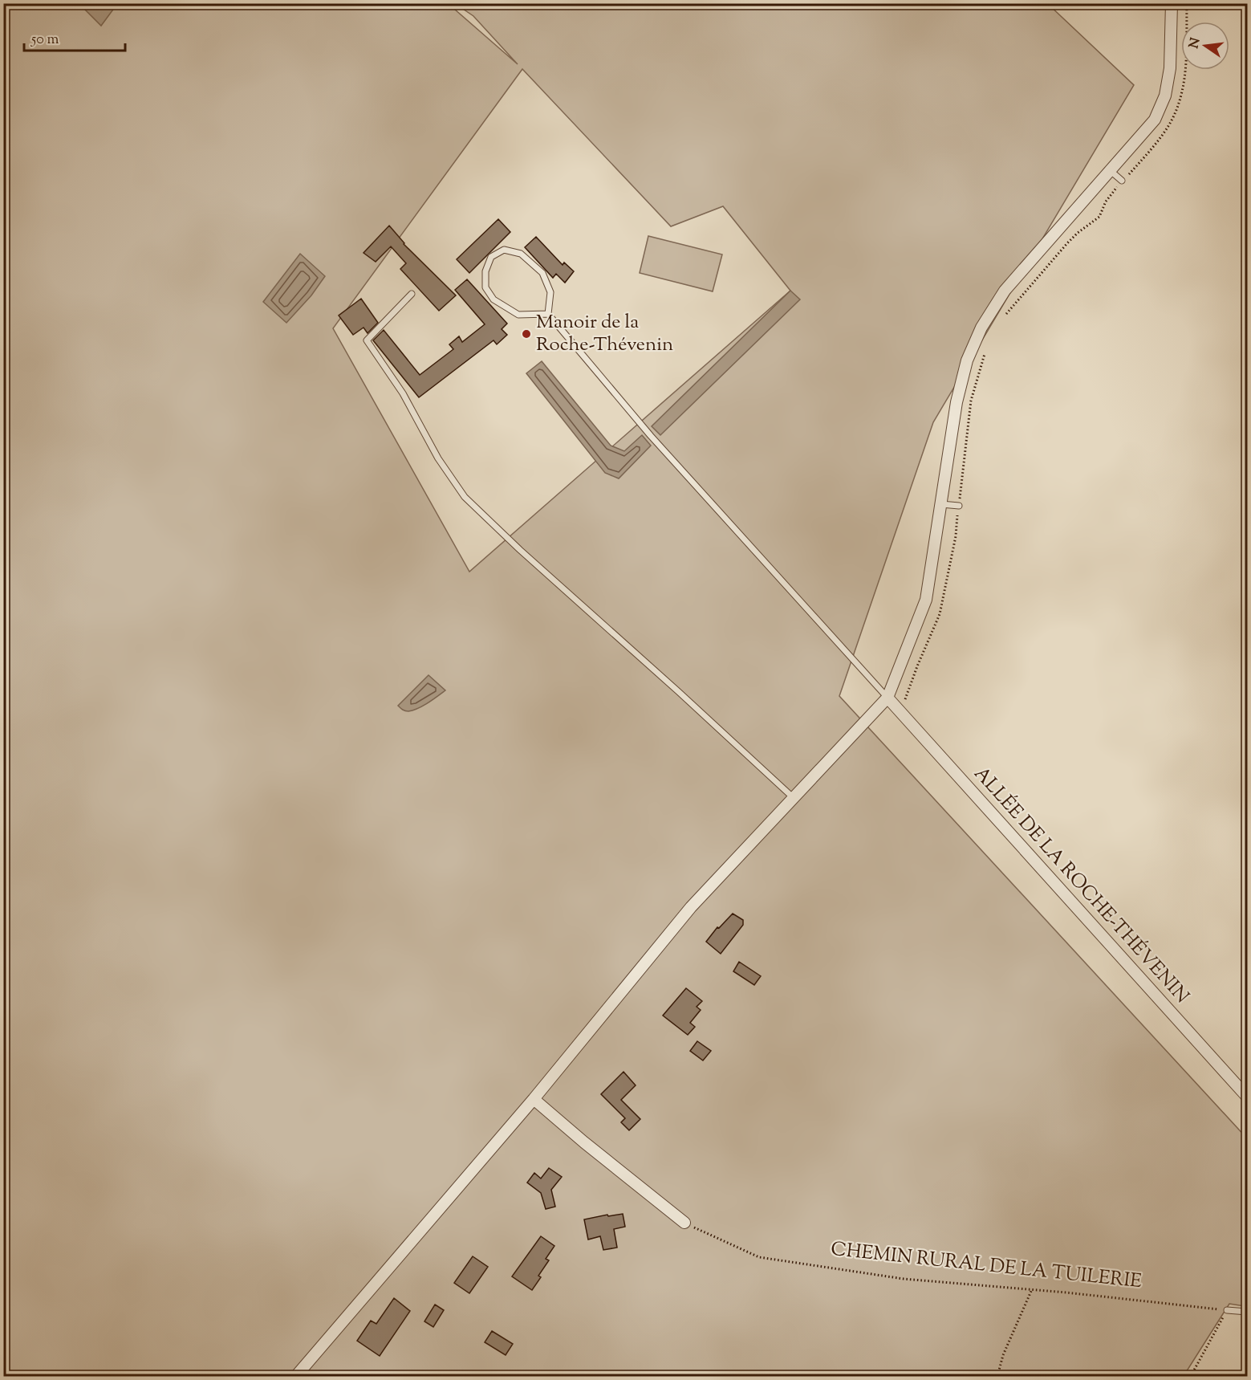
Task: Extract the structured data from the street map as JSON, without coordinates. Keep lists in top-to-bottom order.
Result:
{
  "streets": {
    "street": ["ALLÉE DE LA ROCHE-THÉVENIN"],
    "path": ["CHEMIN RURAL DE LA TUILERIE"]
  },
  "places": ["Manoir de la Roche-Thévenin"],
  "scale_bar": "50 m",
  "north": "left"
}
